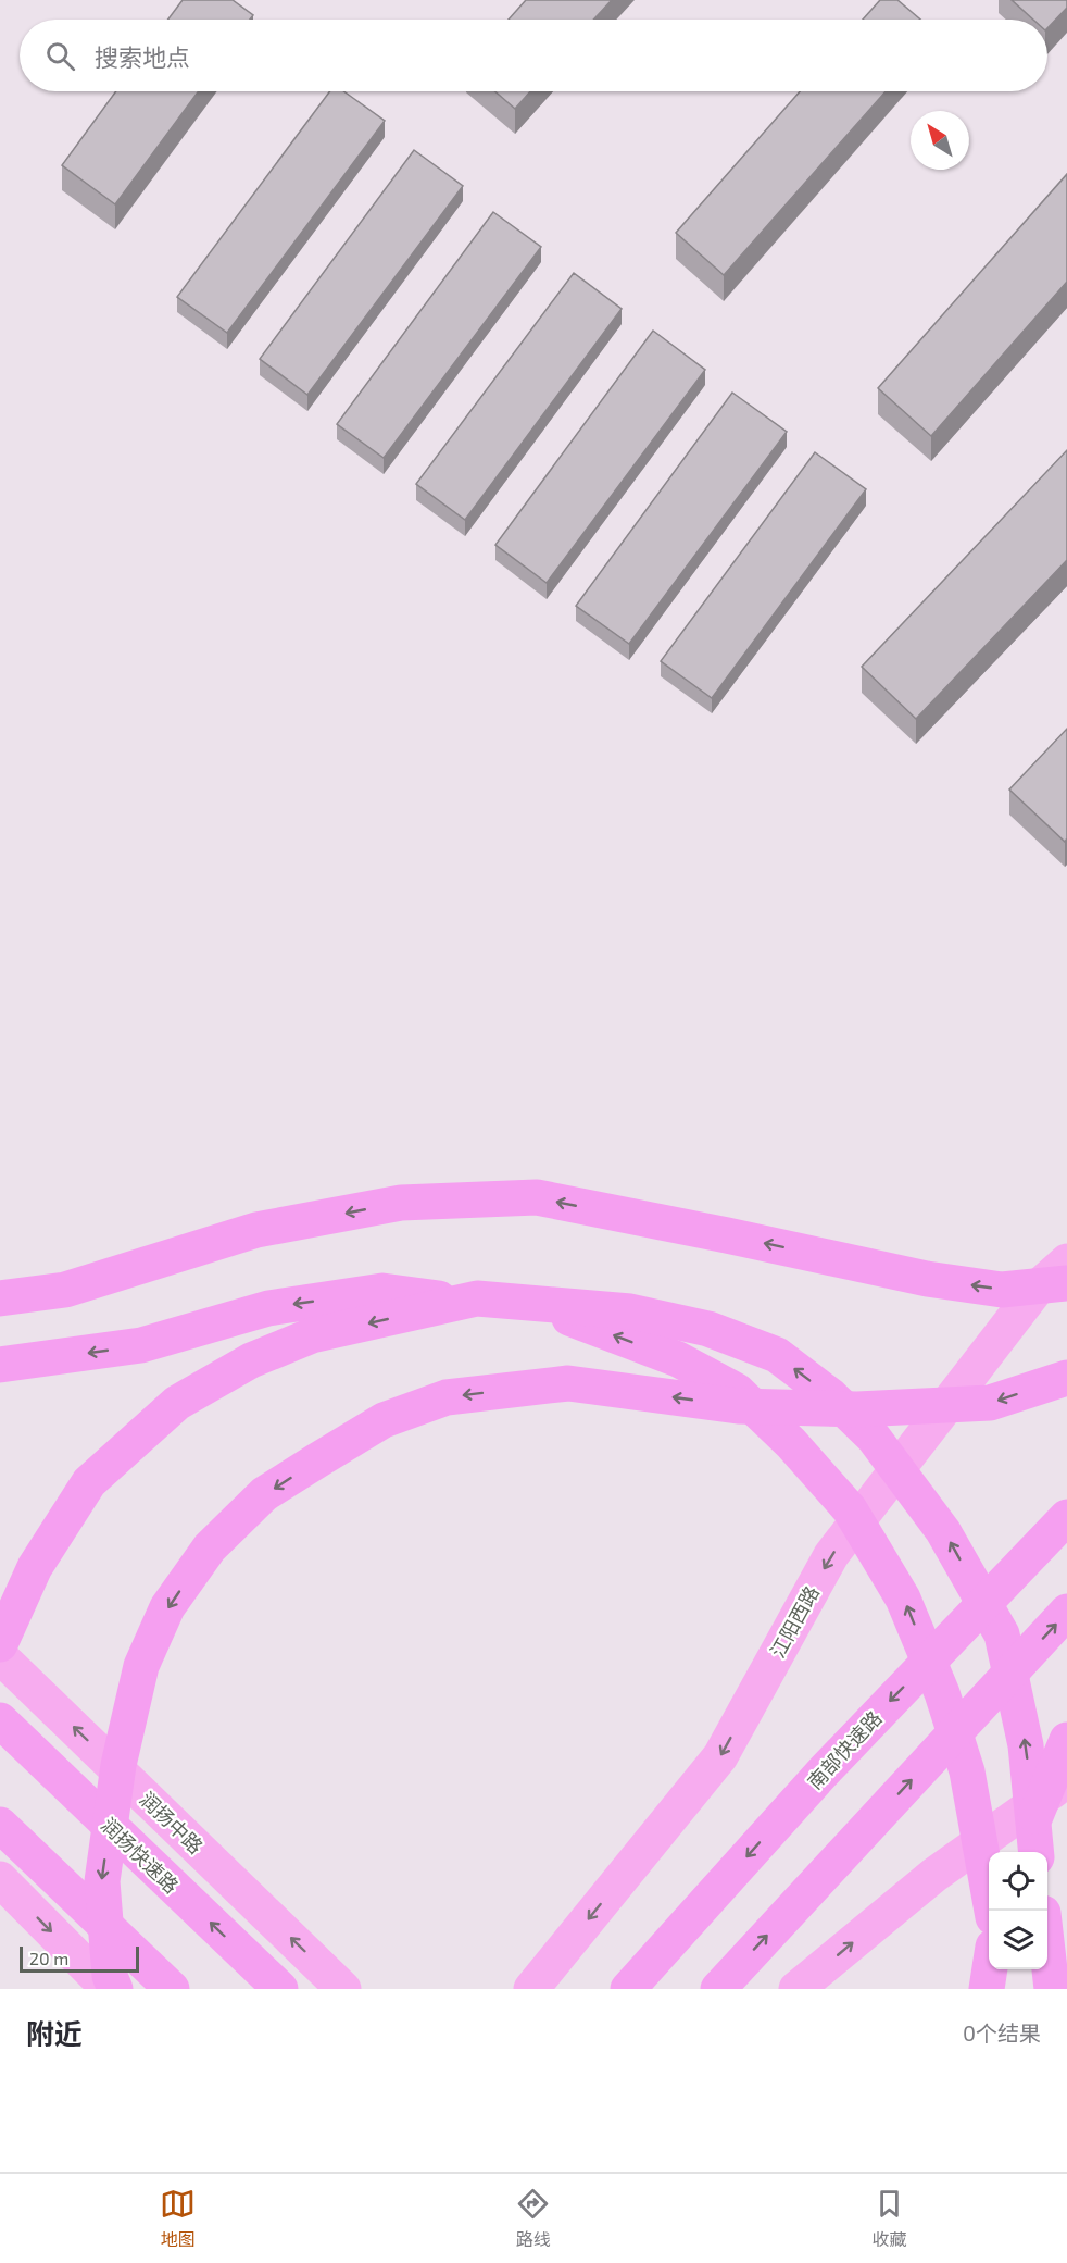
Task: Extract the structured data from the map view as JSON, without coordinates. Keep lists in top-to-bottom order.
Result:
{
  "streets": {
    "highway": ["南部快速路", "润扬快速路"],
    "main road": ["江阳西路", "润扬中路"]
  },
  "scale_bar": "20 m",
  "north": "top left",
  "page": {
    "search": "搜索地点",
    "scale": "20 m",
    "heading": ["附近", "0个结果"],
    "nav": ["地图", "路线", "收藏"]
  }
}
